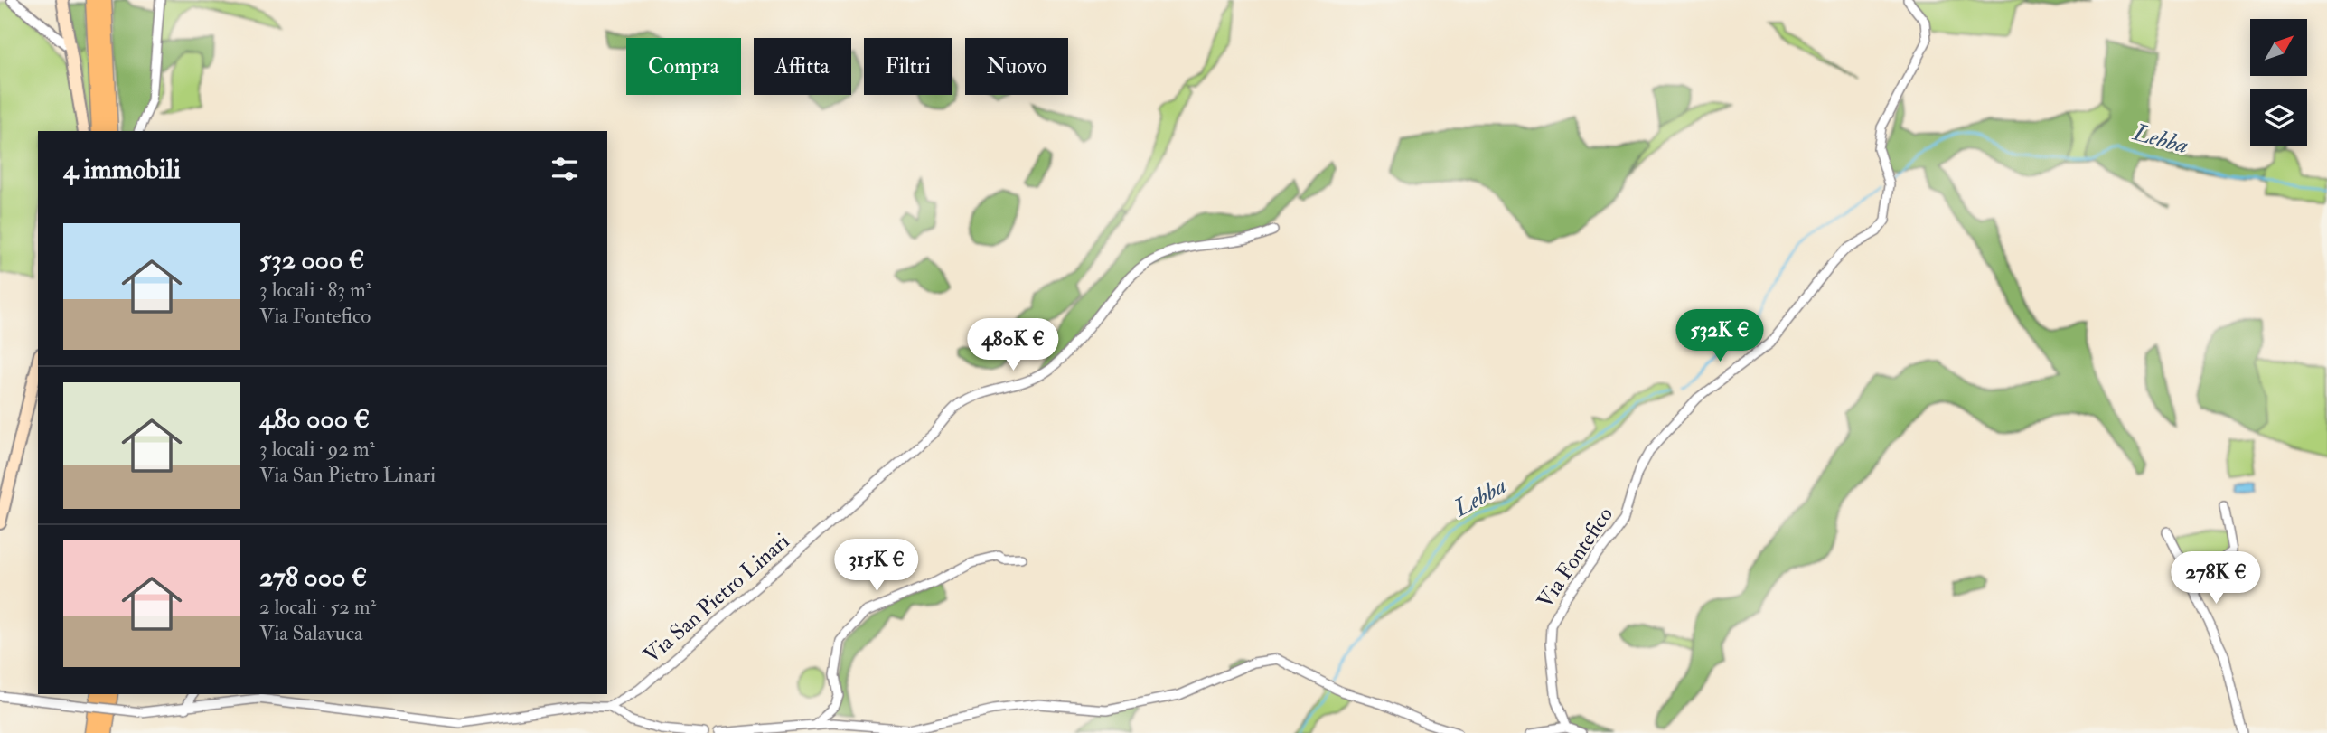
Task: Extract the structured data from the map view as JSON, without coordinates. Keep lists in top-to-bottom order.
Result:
{
  "streets": {
    "street": ["Via Fontefico", "Via San Pietro Linari"]
  },
  "water": ["Lebba"],
  "north": "top right",
  "page": {
    "chip": [
      "Compra",
      "Affitta",
      "Filtri",
      "Nuovo"
    ],
    "heading": "4 immobili",
    "list": [
      {
        "name": "532 000 €",
        "note": "3 locali · 83 m² · Via Fontefico"
      },
      {
        "name": "480 000 €",
        "note": "3 locali · 92 m² · Via San Pietro Linari"
      },
      {
        "name": "278 000 €",
        "note": "2 locali · 52 m² · Via Salavuca"
      }
    ],
    "price": [
      "532K €",
      "480K €",
      "315K €",
      "278K €"
    ]
  }
}
